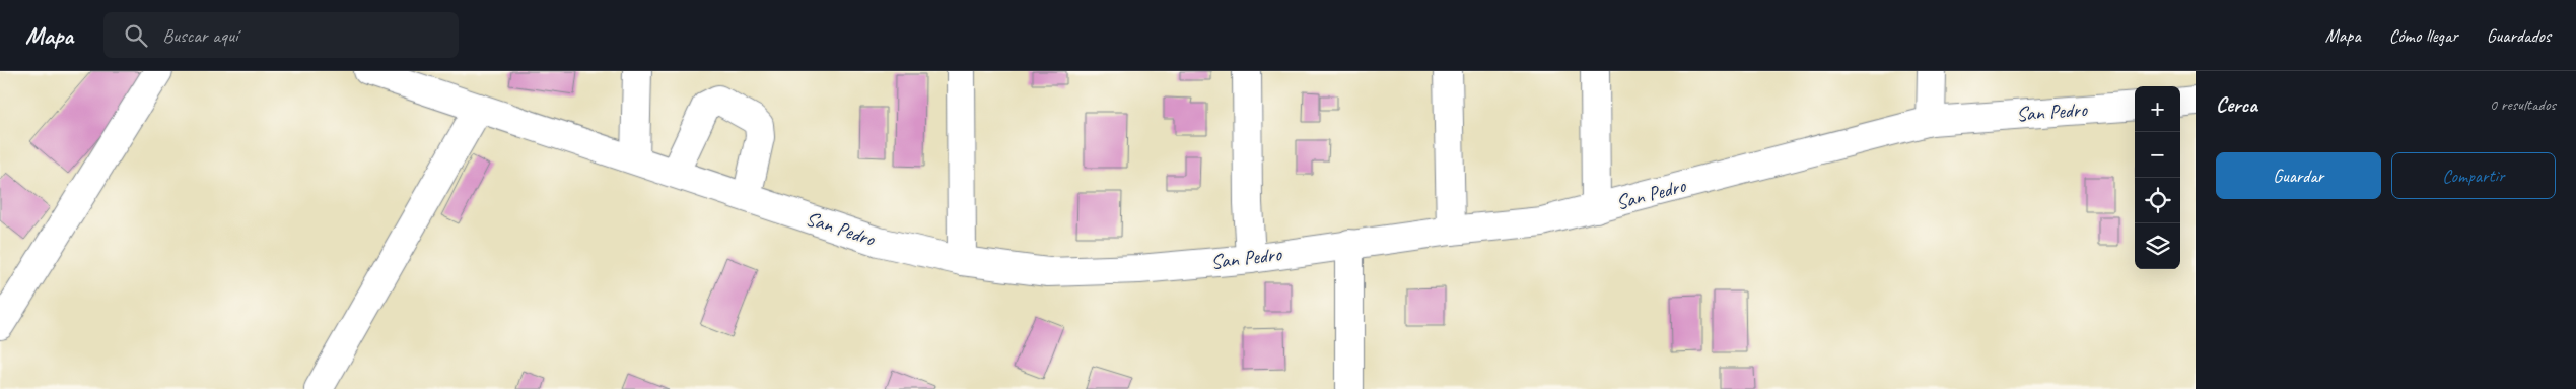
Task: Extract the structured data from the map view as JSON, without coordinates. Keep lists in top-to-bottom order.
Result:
{
  "streets": {
    "main road": ["San Pedro"]
  },
  "page": {
    "header": "Mapa",
    "search": "Buscar aquí",
    "nav": ["Mapa", "Cómo llegar", "Guardados"],
    "heading": ["Cerca", "0 resultados"],
    "map_buttons": ["+", "−"],
    "buttons": ["Guardar", "Compartir"]
  }
}
